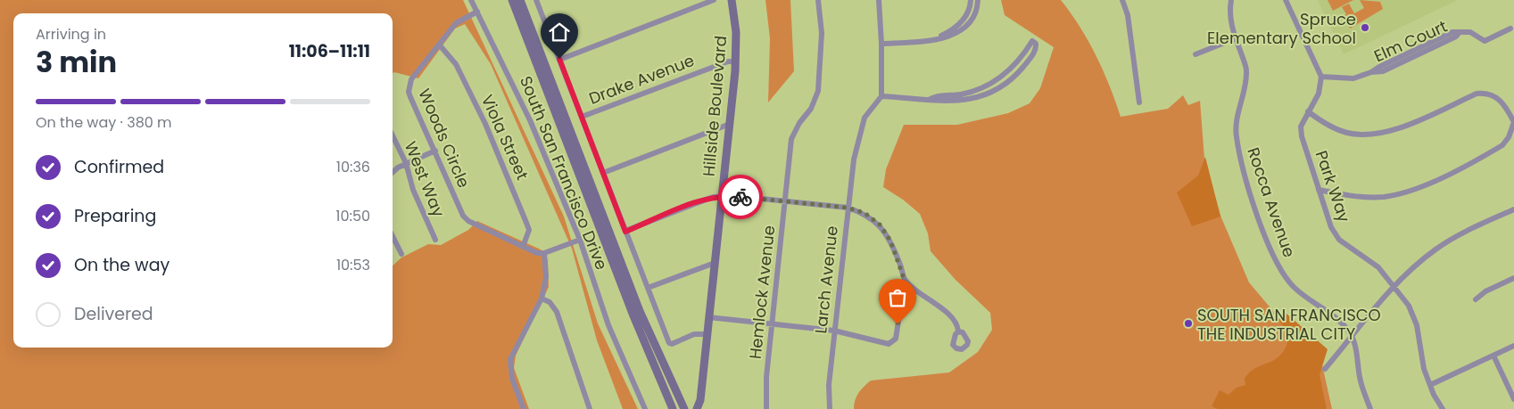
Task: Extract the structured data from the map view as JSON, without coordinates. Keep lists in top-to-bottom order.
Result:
{
  "streets": {
    "main road": ["Hillside Boulevard"],
    "street": [
      "Elm Court",
      "Drake Avenue",
      "Viola Street",
      "Woods Circle",
      "South San Francisco Drive",
      "West Way",
      "Park Way",
      "Rocca Avenue",
      "Larch Avenue",
      "Hemlock Avenue"
    ]
  },
  "crossings": [
    ["Elm Court", "Park Way"],
    ["Drake Avenue", "Hillside Boulevard"],
    ["Viola Street", "Woods Circle"],
    ["Woods Circle", "South San Francisco Drive"]
  ],
  "places": ["Spruce Elementary School", "SOUTH SAN FRANCISCO THE INDUSTRIAL CITY"],
  "page": {
    "heading": ["3 min", "Arriving in", "11:06–11:11"],
    "bar": "On the way · 380 m",
    "list": [
      ["Confirmed", "10:36"],
      ["Preparing", "10:50"],
      ["On the way", "10:53"],
      "Delivered"
    ]
  }
}
